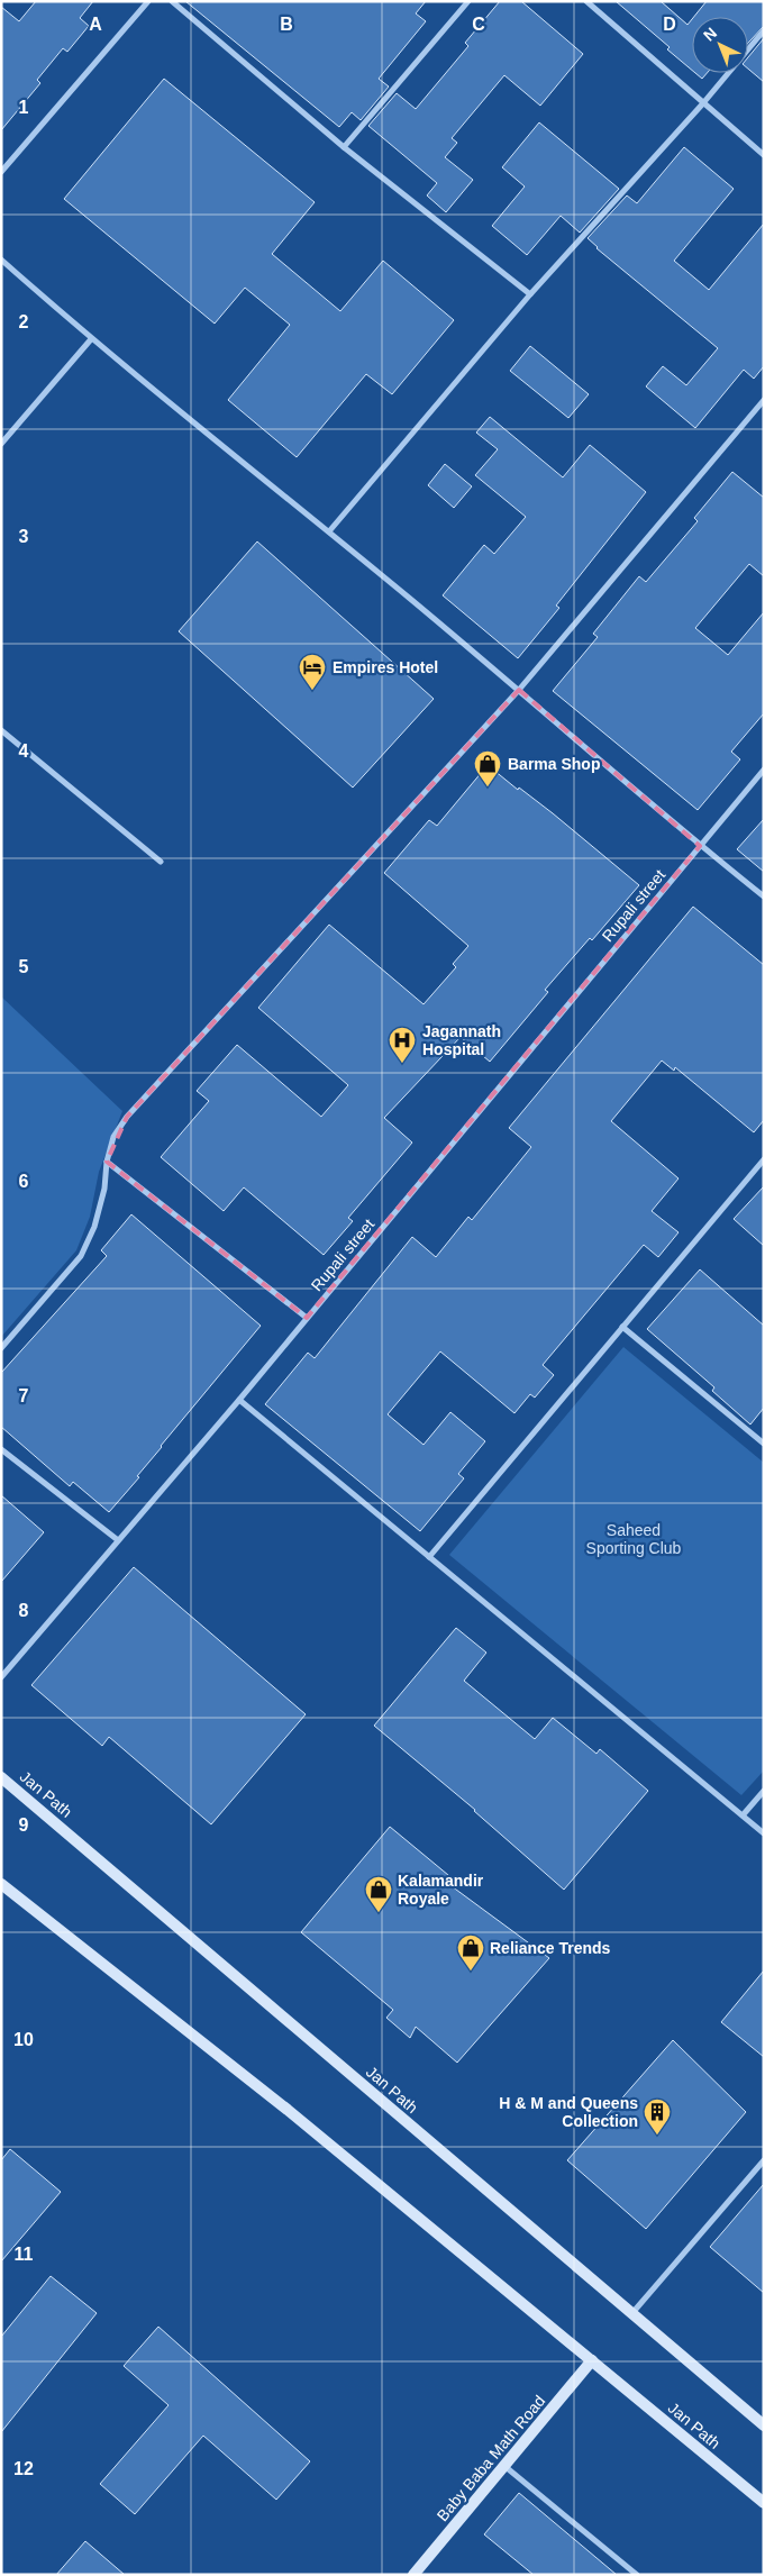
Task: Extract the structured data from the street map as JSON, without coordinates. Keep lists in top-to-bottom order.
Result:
{
  "streets": {
    "main road": ["Jan Path", "Baby Baba Math Road"],
    "street": ["Rupali street"]
  },
  "crossings": [
    ["Jan Path", "Baby Baba Math Road"]
  ],
  "parks": ["Saheed Sporting Club"],
  "places": {
    "hotel": ["Empires Hotel"],
    "shop": ["Barma Shop", "Kalamandir Royale", "Reliance Trends"],
    "hospital": ["Jagannath Hospital"],
    "building": ["H & M and Queens Collection"]
  },
  "north": "top left",
  "grid": {
    "columns": [
      "A",
      "B",
      "C",
      "D"
    ],
    "rows": [
      "1",
      "2",
      "3",
      "4",
      "5",
      "6",
      "7",
      "8",
      "9",
      "10",
      "11",
      "12"
    ]
  }
}
